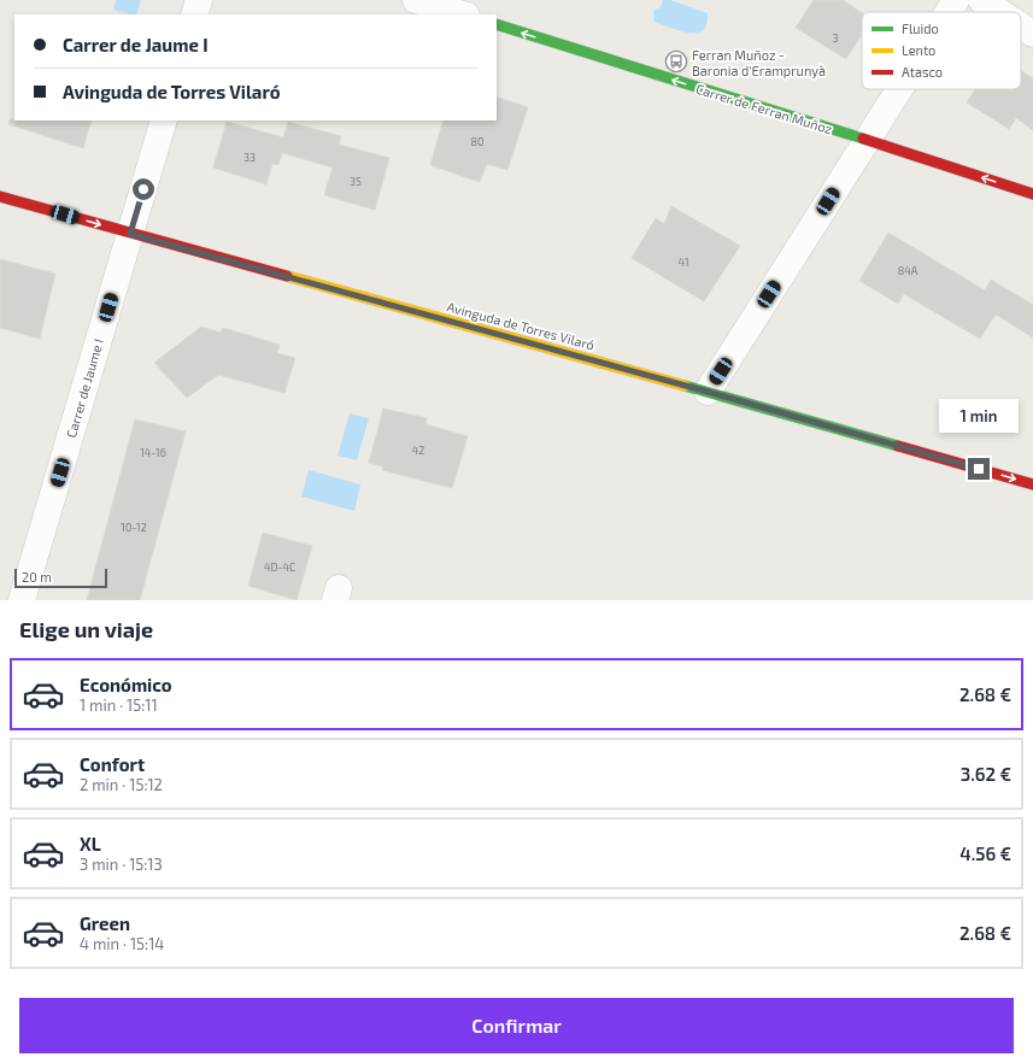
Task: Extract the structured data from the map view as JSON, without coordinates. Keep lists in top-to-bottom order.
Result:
{
  "streets": {
    "street": ["Carrer de Ferran Muñoz", "Avinguda de Torres Vilaró", "Carrer de Jaume I"]
  },
  "crossings": [
    ["Avinguda de Torres Vilaró", "Carrer de Jaume I"]
  ],
  "one_way": ["Carrer de Ferran Muñoz", "Avinguda de Torres Vilaró"],
  "places": {
    "bus stop": ["Ferran Muñoz - Baronia d'Eramprunyà"]
  },
  "house_numbers": [
    "3",
    "80",
    "33",
    "35",
    "41",
    "84A",
    "42",
    "14-16",
    "10-12",
    "4D-4C"
  ],
  "legend": ["Fluido", "Lento", "Atasco"],
  "scale_bar": "20 m",
  "page": {
    "banner": ["Carrer de Jaume I", "Avinguda de Torres Vilaró"],
    "bubble": "1 min",
    "scale": "20 m",
    "heading": "Elige un viaje",
    "list": [
      {
        "name": "Económico",
        "note": "1 min · 15:11",
        "value": "2.68 €"
      },
      {
        "name": "Confort",
        "note": "2 min · 15:12",
        "value": "3.62 €"
      },
      {
        "name": "XL",
        "note": "3 min · 15:13",
        "value": "4.56 €"
      },
      {
        "name": "Green",
        "note": "4 min · 15:14",
        "value": "2.68 €"
      }
    ],
    "buttons": "Confirmar"
  }
}
